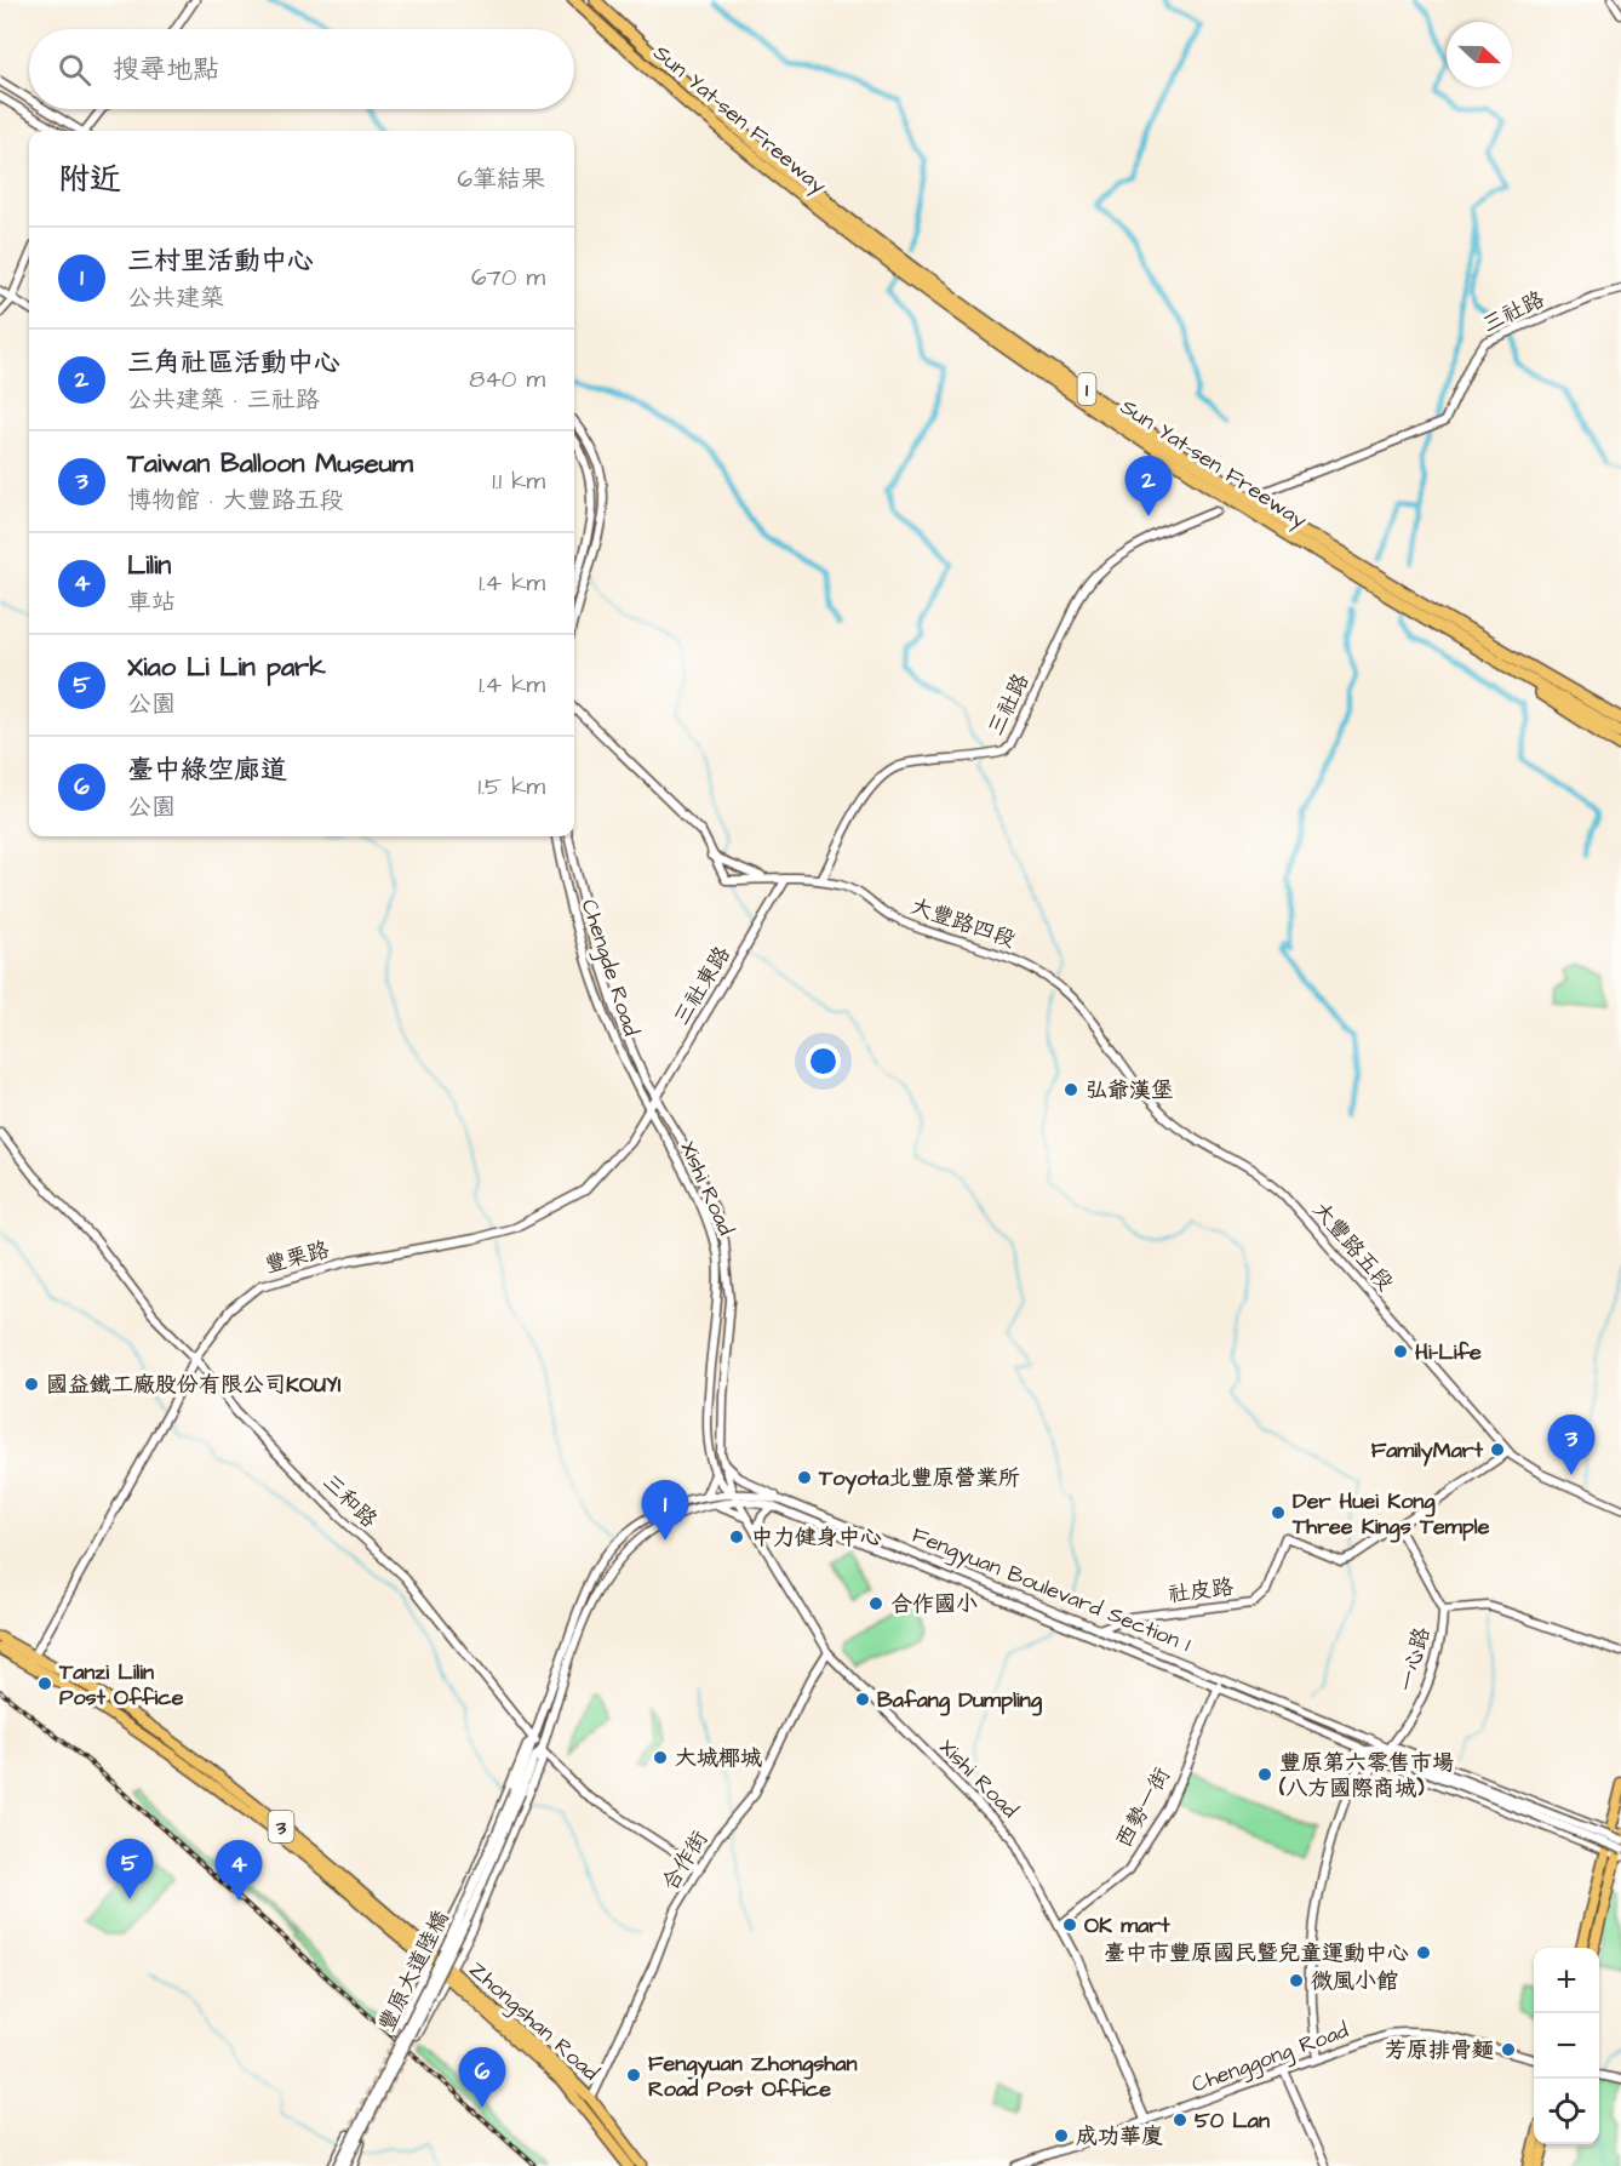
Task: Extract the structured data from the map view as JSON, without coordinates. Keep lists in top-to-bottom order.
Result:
{
  "streets": {
    "highway": ["Sun Yat-sen Freeway", "1"],
    "main road": ["3", "Zhongshan Road"],
    "street": [
      "三社路",
      "大豐路四段",
      "Chengde Road",
      "三社東路",
      "Xishi Road",
      "大豐路五段",
      "豐栗路",
      "三和路",
      "Fengyuan Boulevard Section 1",
      "社皮路",
      "一心路",
      "西勢一街",
      "合作街",
      "豐原大道陸橋",
      "Chenggong Road"
    ]
  },
  "crossings": [
    ["三社路", "大豐路四段"],
    ["大豐路四段", "三社東路"],
    ["大豐路四段", "大豐路五段"],
    ["Chengde Road", "三社東路"],
    ["Chengde Road", "Xishi Road"],
    ["Chengde Road", "豐栗路"],
    ["三社東路", "Xishi Road"],
    ["三社東路", "豐栗路"],
    ["Xishi Road", "豐栗路"],
    ["Xishi Road", "Fengyuan Boulevard Section 1"],
    ["Xishi Road", "西勢一街"],
    ["Xishi Road", "合作街"],
    ["Xishi Road", "Chenggong Road"],
    ["大豐路五段", "社皮路"],
    ["豐栗路", "三和路"],
    ["豐栗路", "3"],
    ["豐栗路", "Zhongshan Road"],
    ["三和路", "Fengyuan Boulevard Section 1"],
    ["三和路", "合作街"],
    ["Fengyuan Boulevard Section 1", "社皮路"],
    ["Fengyuan Boulevard Section 1", "一心路"],
    ["Fengyuan Boulevard Section 1", "西勢一街"],
    ["Fengyuan Boulevard Section 1", "豐原大道陸橋"],
    ["Fengyuan Boulevard Section 1", "Zhongshan Road"],
    ["社皮路", "一心路"],
    ["3", "Zhongshan Road"],
    ["合作街", "Zhongshan Road"]
  ],
  "places": [
    "弘爺漢堡",
    "Hi-Life",
    "國益鐵工廠股份有限公司KOUYI",
    "FamilyMart",
    "Toyota北豐原營業所",
    "Der Huei Kong Three Kings Temple",
    "中力健身中心",
    "合作國小",
    "Tanzi Lilin Post Office",
    "Bafang Dumpling",
    "大城椰城",
    "豐原第六零售市場 (八方國際商城)",
    "OK mart",
    "臺中市豐原國民暨兒童運動中心",
    "微風小館",
    "芳原排骨麵",
    "Fengyuan Zhongshan Road Post Office",
    "50 Lan",
    "成功華廈"
  ],
  "north": "right",
  "page": {
    "search": "搜尋地點",
    "heading": ["附近", "6筆結果"],
    "list": [
      {
        "mark": "1",
        "name": "三村里活動中心",
        "note": "公共建築",
        "value": "670 m"
      },
      {
        "mark": "2",
        "name": "三角社區活動中心",
        "note": "公共建築 · 三社路",
        "value": "840 m"
      },
      {
        "mark": "3",
        "name": "Taiwan Balloon Museum",
        "note": "博物館 · 大豐路五段",
        "value": "1.1 km"
      },
      {
        "mark": "4",
        "name": "Lilin",
        "note": "車站",
        "value": "1.4 km"
      },
      {
        "mark": "5",
        "name": "Xiao Li Lin park",
        "note": "公園",
        "value": "1.4 km"
      },
      {
        "mark": "6",
        "name": "臺中綠空廊道",
        "note": "公園",
        "value": "1.5 km"
      }
    ],
    "pins": [
      "2",
      "3",
      "1",
      "5",
      "4",
      "6"
    ],
    "map_buttons": ["+", "−"]
  }
}
